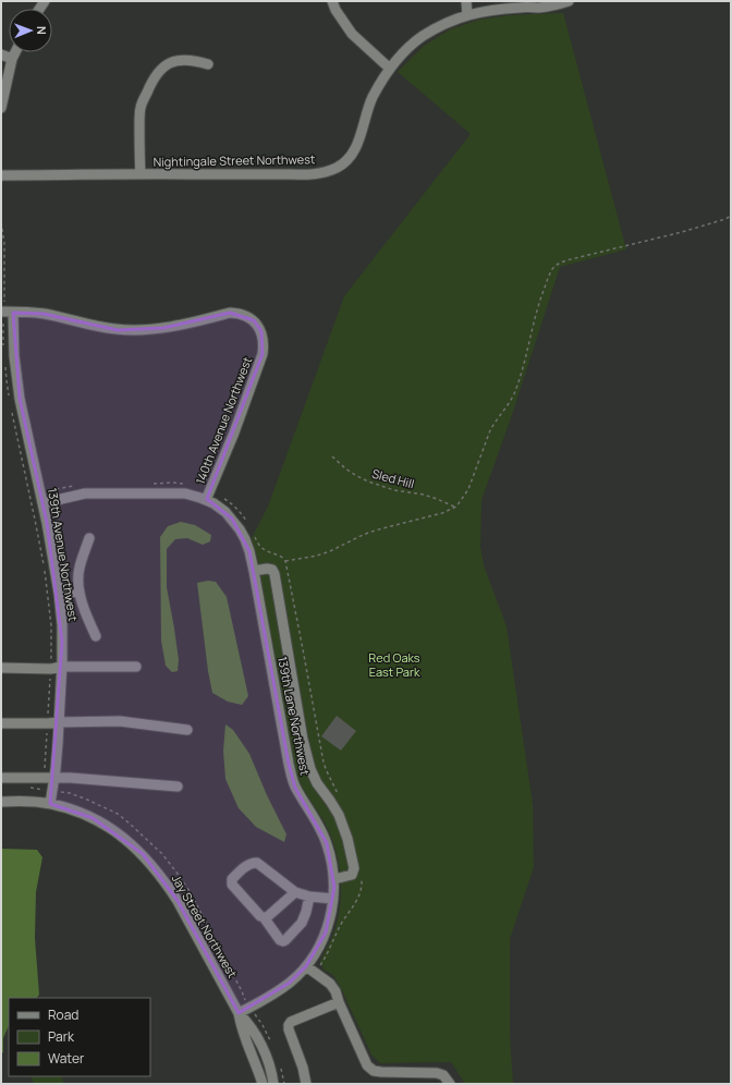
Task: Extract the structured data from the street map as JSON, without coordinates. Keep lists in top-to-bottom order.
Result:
{
  "streets": {
    "street": [
      "Nightingale Street Northwest",
      "140th Avenue Northwest",
      "139th Avenue Northwest",
      "139th Lane Northwest",
      "Jay Street Northwest"
    ],
    "path": ["Sled Hill"]
  },
  "crossings": [
    ["140th Avenue Northwest", "139th Avenue Northwest"],
    ["140th Avenue Northwest", "139th Lane Northwest"],
    ["139th Avenue Northwest", "Jay Street Northwest"],
    ["139th Lane Northwest", "Jay Street Northwest"]
  ],
  "parks": ["Red Oaks East Park"],
  "legend": ["Road", "Park", "Water"],
  "north": "right"
}
